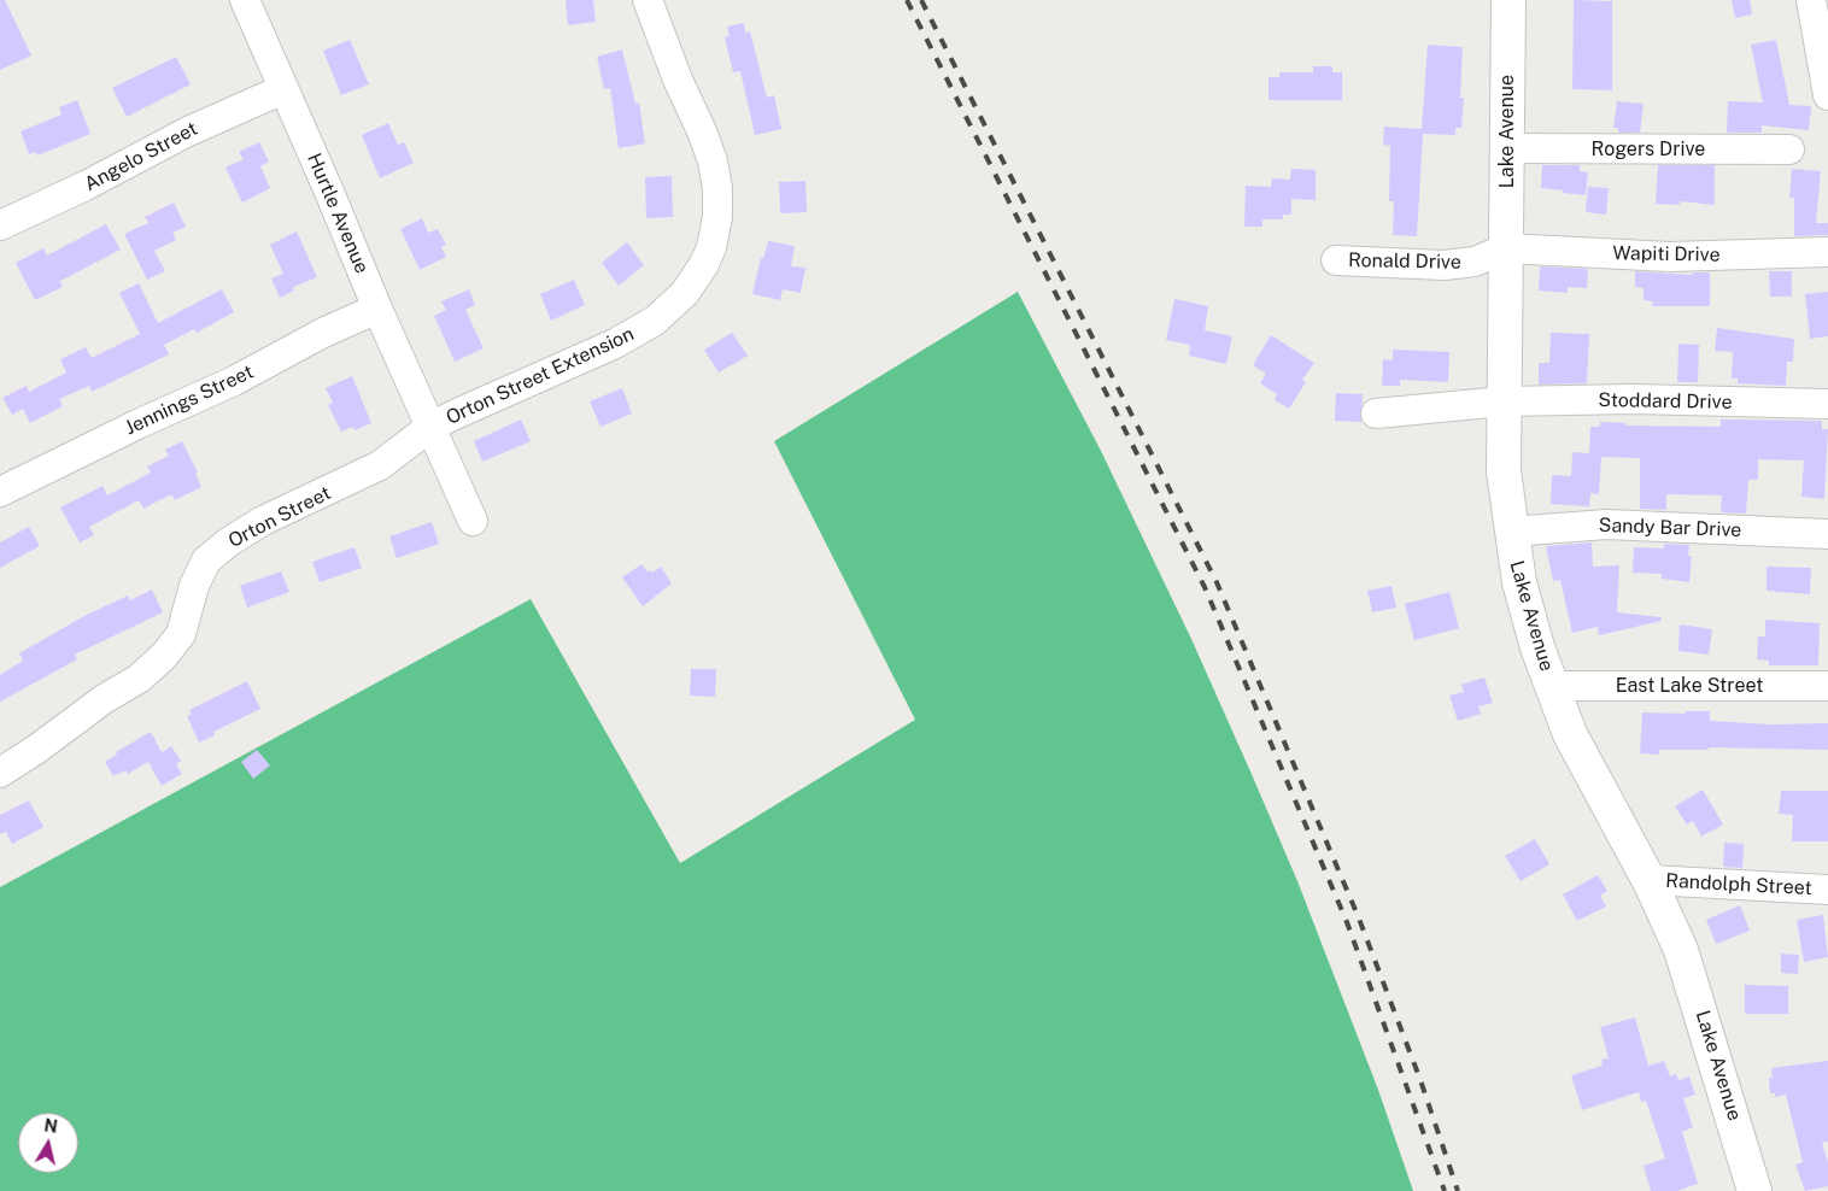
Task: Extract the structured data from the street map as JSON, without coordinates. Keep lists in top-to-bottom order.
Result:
{
  "streets": {
    "main road": ["Lake Avenue"],
    "street": [
      "Rogers Drive",
      "Angelo Street",
      "Hurtle Avenue",
      "Wapiti Drive",
      "Ronald Drive",
      "Orton Street Extension",
      "Jennings Street",
      "Stoddard Drive",
      "Orton Street",
      "Sandy Bar Drive",
      "East Lake Street",
      "Randolph Street"
    ]
  },
  "crossings": [
    ["Lake Avenue", "Rogers Drive"],
    ["Lake Avenue", "Wapiti Drive"],
    ["Lake Avenue", "Ronald Drive"],
    ["Lake Avenue", "Stoddard Drive"],
    ["Lake Avenue", "Sandy Bar Drive"],
    ["Lake Avenue", "East Lake Street"],
    ["Lake Avenue", "Randolph Street"],
    ["Angelo Street", "Hurtle Avenue"],
    ["Hurtle Avenue", "Orton Street Extension"],
    ["Hurtle Avenue", "Jennings Street"],
    ["Hurtle Avenue", "Orton Street"],
    ["Wapiti Drive", "Ronald Drive"],
    ["Orton Street Extension", "Orton Street"]
  ],
  "north": "top"
}
